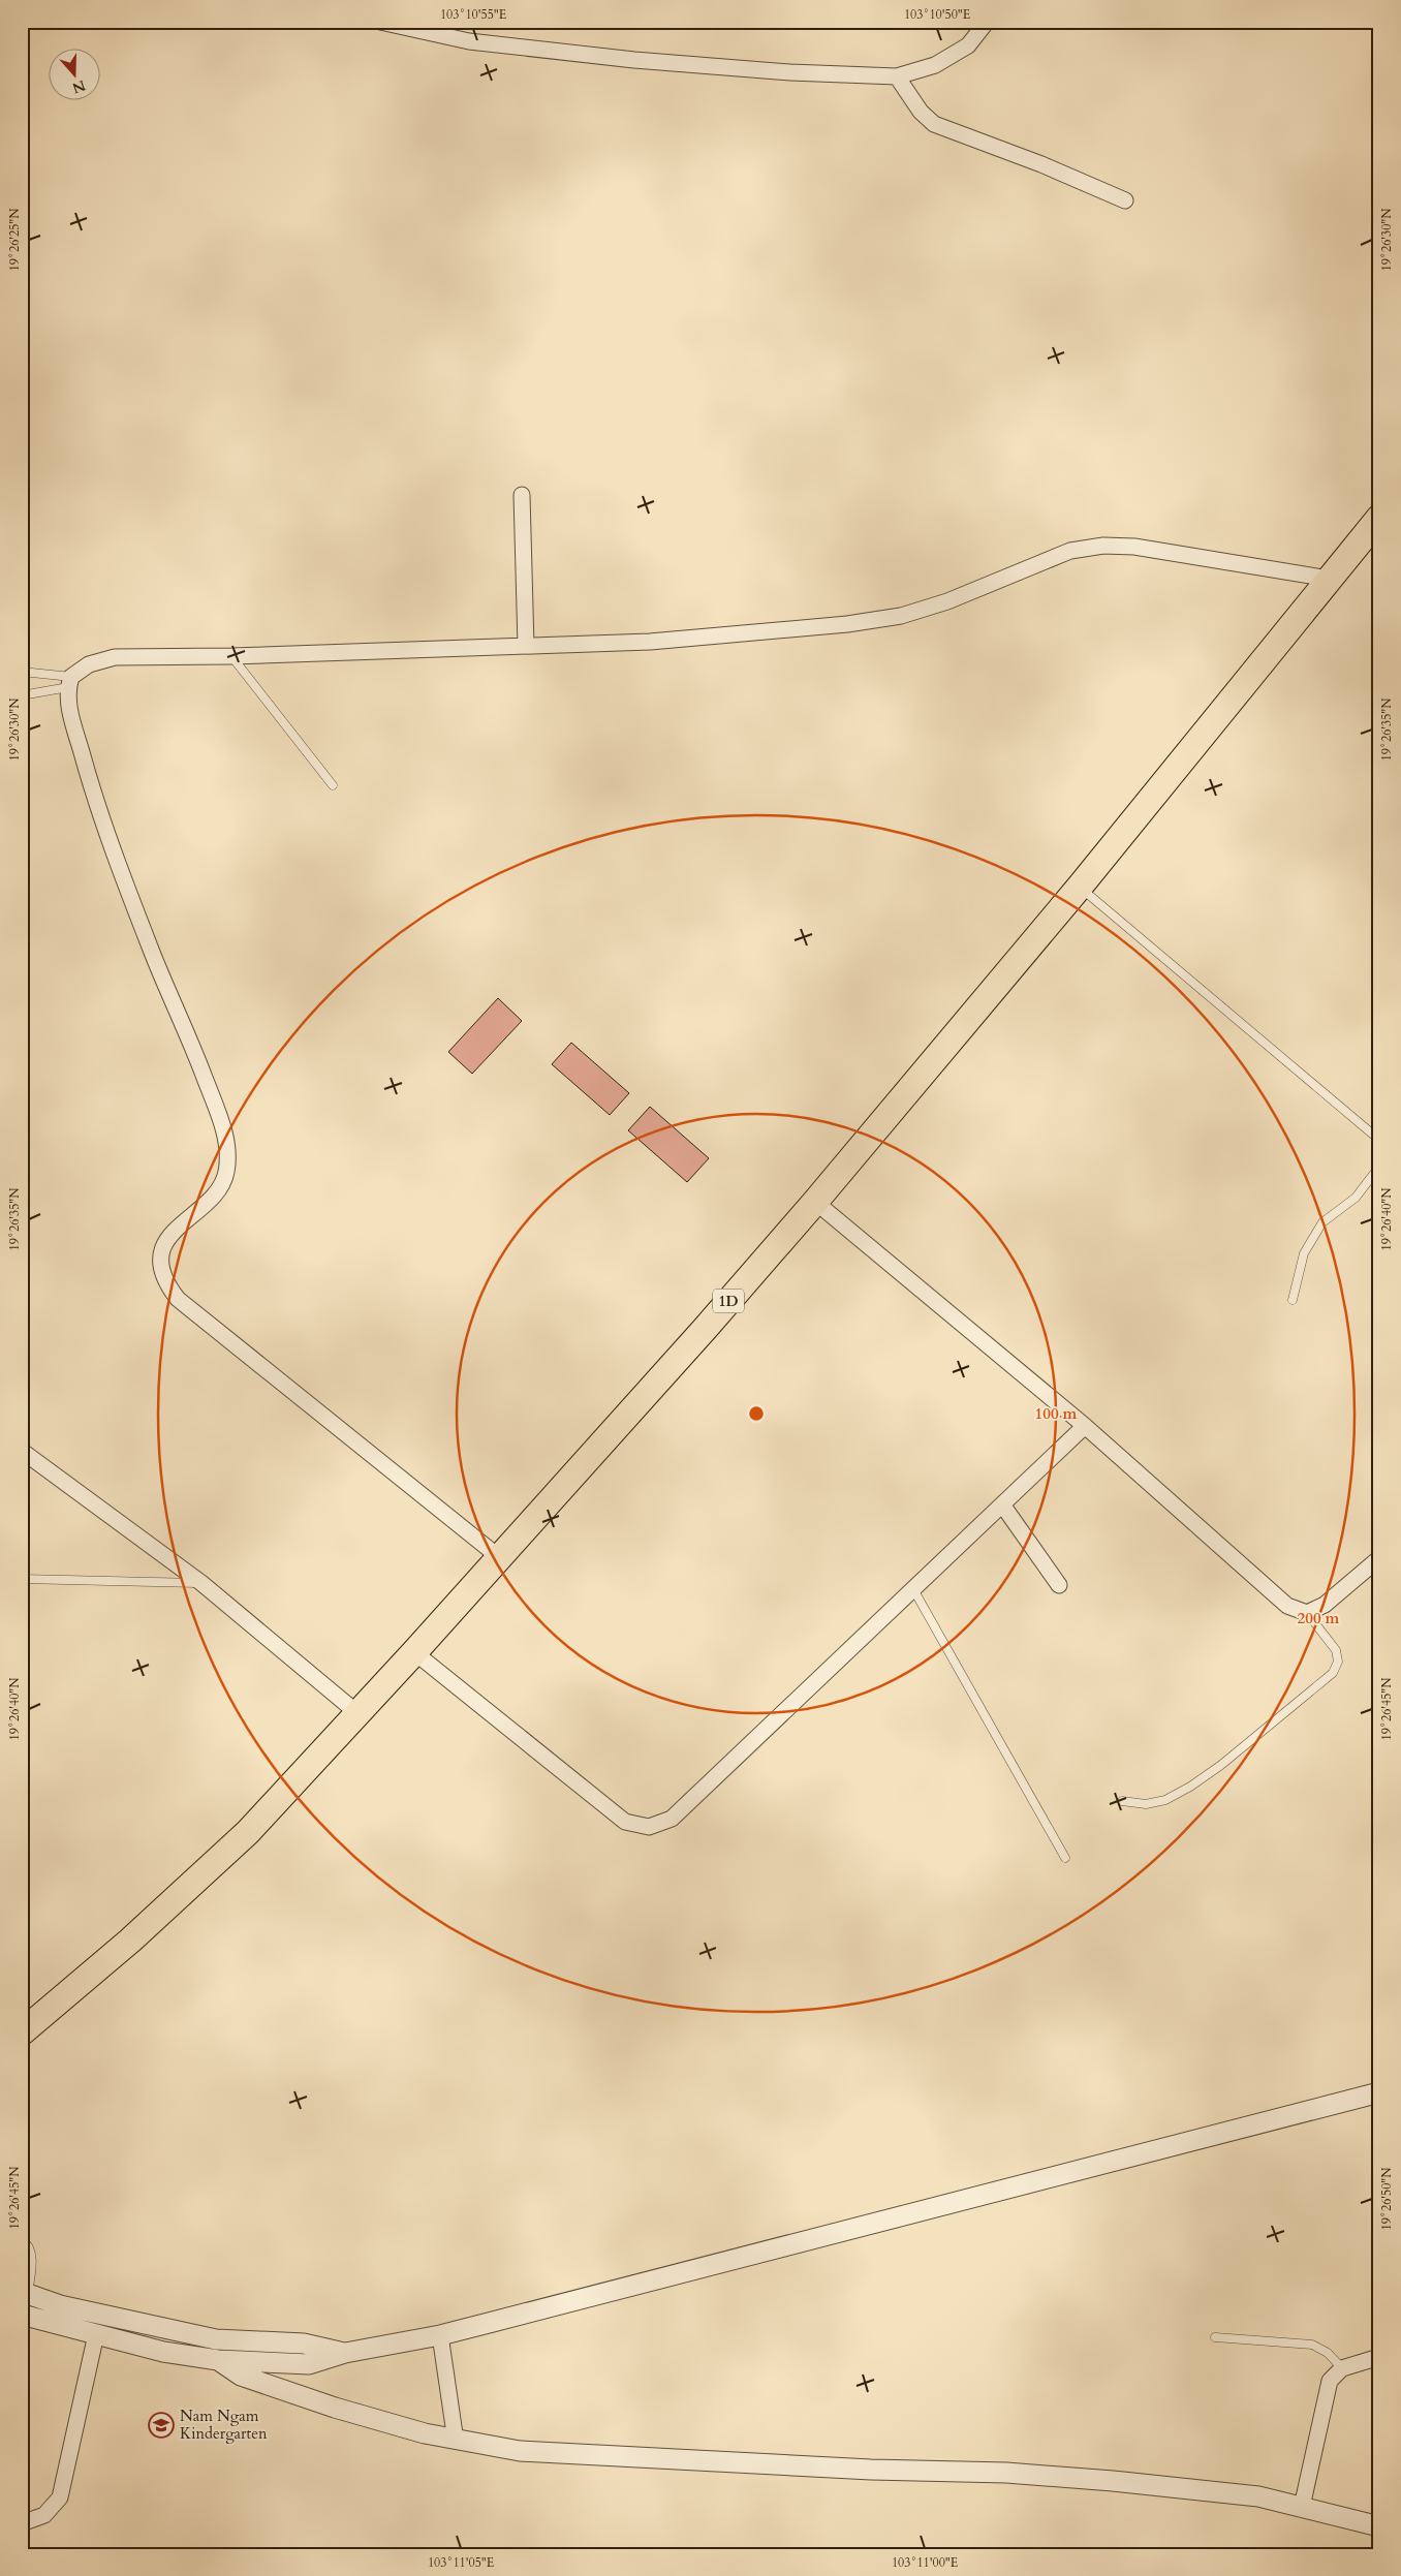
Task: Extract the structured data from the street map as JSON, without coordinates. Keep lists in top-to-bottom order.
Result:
{
  "streets": {
    "highway": ["1D"]
  },
  "places": {
    "school or university": ["Nam Ngam Kindergarten"]
  },
  "north": "bottom",
  "coordinates": [
    "103°10'55\"E",
    "103°10'50\"E",
    "19°26'25\"N",
    "19°26'30\"N",
    "19°26'35\"N",
    "19°26'40\"N",
    "19°26'45\"N",
    "19°26'50\"N",
    "103°11'05\"E",
    "103°11'00\"E"
  ],
  "rings": ["100 m", "200 m"]
}
